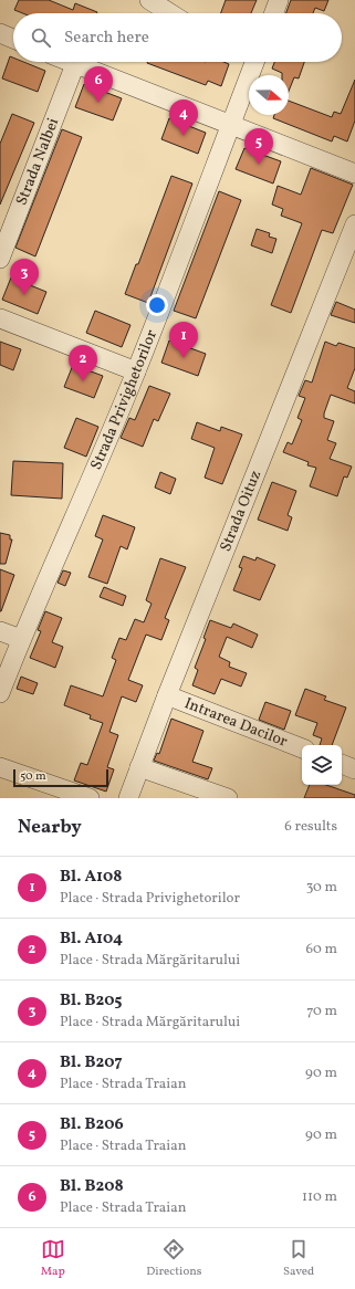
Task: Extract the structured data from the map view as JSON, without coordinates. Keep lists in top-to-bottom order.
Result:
{
  "streets": {
    "street": [
      "Strada Nalbei",
      "Strada Privighetorilor",
      "Strada Oituz",
      "Intrarea Dacilor"
    ]
  },
  "crossings": [
    ["Strada Oituz", "Intrarea Dacilor"]
  ],
  "scale_bar": "50 m",
  "north": "right",
  "page": {
    "search": "Search here",
    "pins": [
      "6",
      "4",
      "5",
      "3",
      "1",
      "2"
    ],
    "scale": "50 m",
    "heading": ["Nearby", "6 results"],
    "list": [
      {
        "mark": "1",
        "name": "Bl. A108",
        "note": "Place · Strada Privighetorilor",
        "value": "30 m"
      },
      {
        "mark": "2",
        "name": "Bl. A104",
        "note": "Place · Strada Mărgăritarului",
        "value": "60 m"
      },
      {
        "mark": "3",
        "name": "Bl. B205",
        "note": "Place · Strada Mărgăritarului",
        "value": "70 m"
      },
      {
        "mark": "4",
        "name": "Bl. B207",
        "note": "Place · Strada Traian",
        "value": "90 m"
      },
      {
        "mark": "5",
        "name": "Bl. B206",
        "note": "Place · Strada Traian",
        "value": "90 m"
      },
      {
        "mark": "6",
        "name": "Bl. B208",
        "note": "Place · Strada Traian",
        "value": "110 m"
      }
    ],
    "nav": ["Map", "Directions", "Saved"]
  }
}
